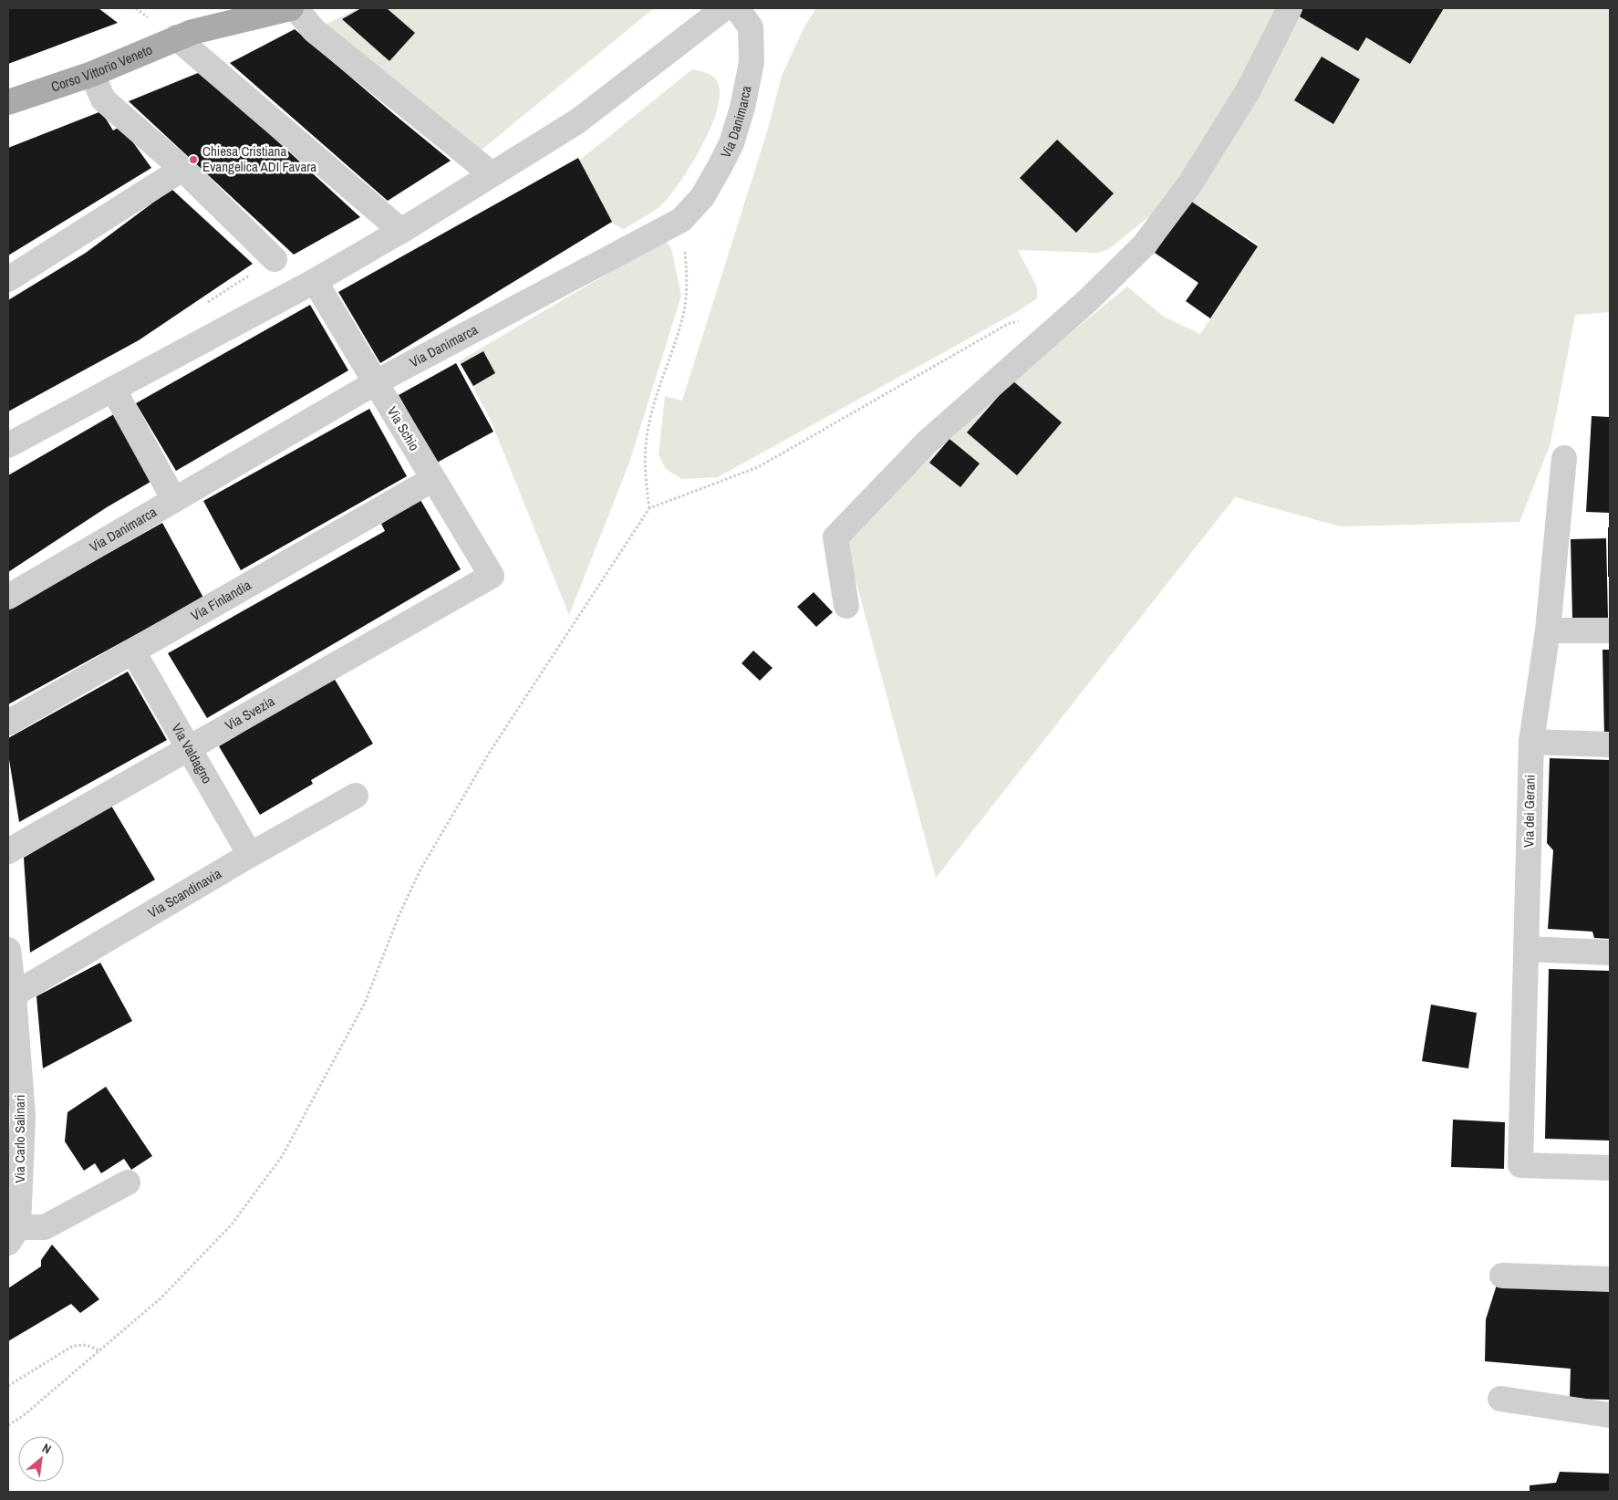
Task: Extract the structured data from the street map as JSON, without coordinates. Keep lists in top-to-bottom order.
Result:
{
  "streets": {
    "main road": ["Corso Vittorio Veneto"],
    "street": [
      "Via Danimarca",
      "Via Schio",
      "Via Finlandia",
      "Via Svezia",
      "Via Valdagno",
      "Via dei Gerani",
      "Via Scandinavia",
      "Via Carlo Salinari"
    ]
  },
  "crossings": [
    ["Via Danimarca", "Via Schio"],
    ["Via Schio", "Via Finlandia"],
    ["Via Schio", "Via Svezia"],
    ["Via Finlandia", "Via Valdagno"],
    ["Via Svezia", "Via Valdagno"],
    ["Via Valdagno", "Via Scandinavia"],
    ["Via Scandinavia", "Via Carlo Salinari"]
  ],
  "places": ["Chiesa Cristiana Evangelica ADI Favara"],
  "north": "top right"
}
